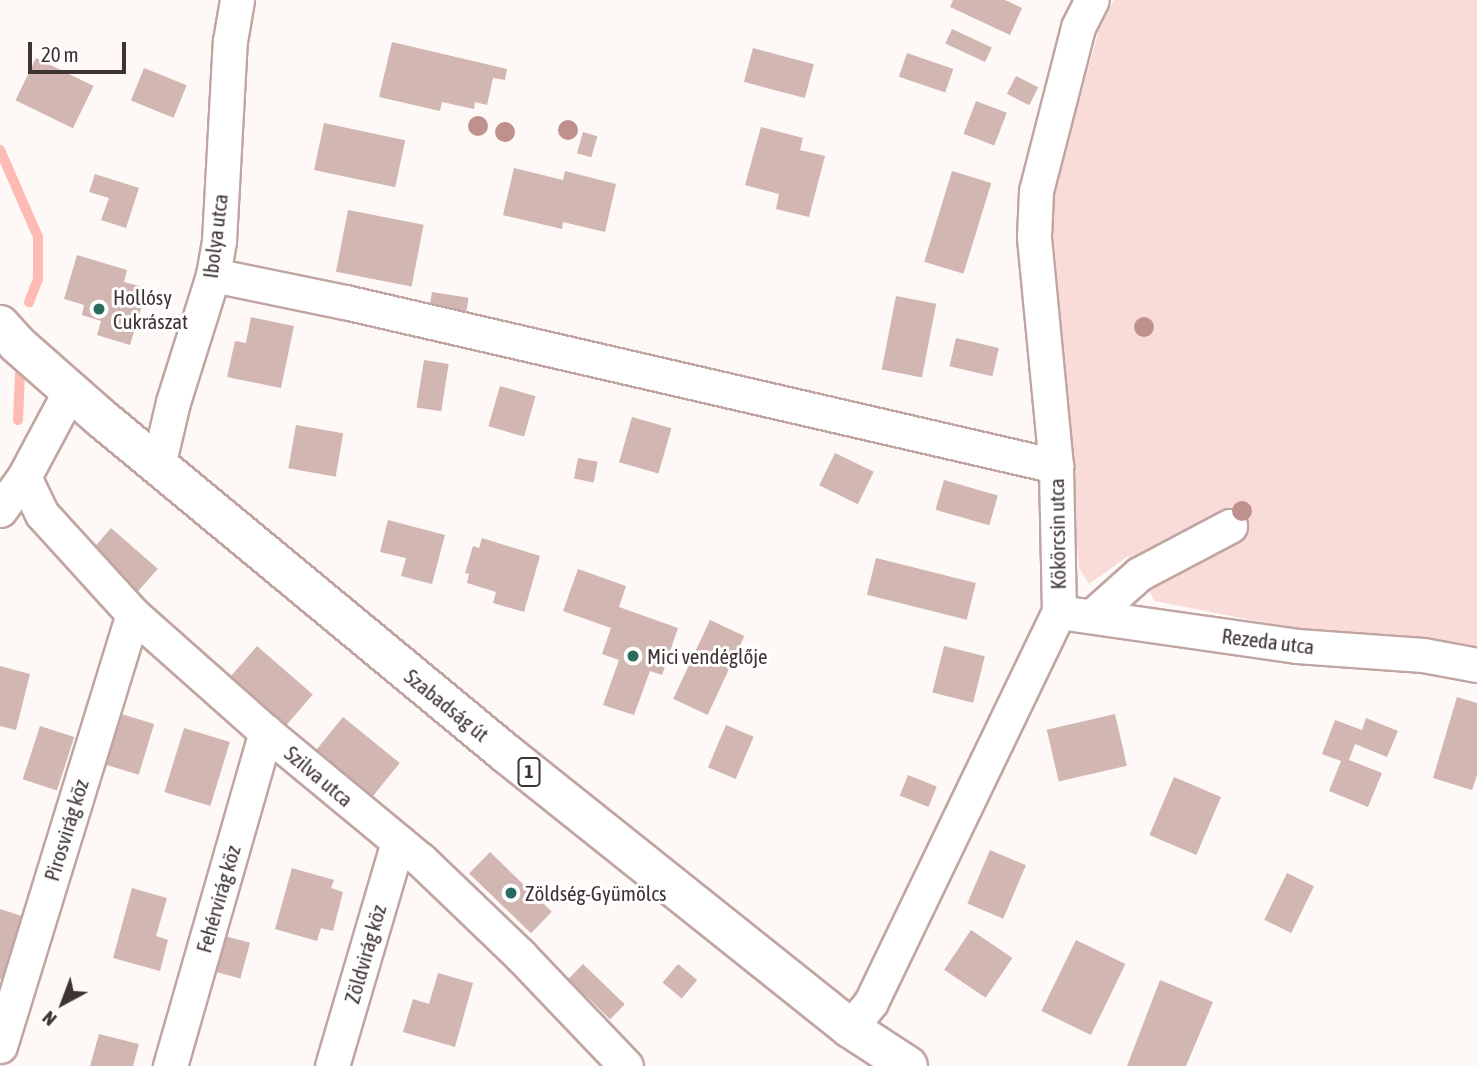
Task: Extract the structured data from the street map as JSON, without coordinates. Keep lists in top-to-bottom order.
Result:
{
  "streets": {
    "main road": ["Szabadság út", "1"],
    "street": [
      "Ibolya utca",
      "Kökörcsin utca",
      "Rezeda utca",
      "Szilva utca",
      "Pirosvirág köz",
      "Fehérvirág köz",
      "Zöldvirág köz"
    ]
  },
  "crossings": [
    ["Ibolya utca", "Szabadság út"],
    ["Kökörcsin utca", "Rezeda utca"],
    ["Kökörcsin utca", "Szabadság út"],
    ["Szilva utca", "Pirosvirág köz"],
    ["Szilva utca", "Fehérvirág köz"],
    ["Szilva utca", "Zöldvirág köz"]
  ],
  "places": ["Hollósy Cukrászat", "Mici vendéglője", "Zöldség-Gyümölcs"],
  "scale_bar": "20 m",
  "north": "bottom left"
}
